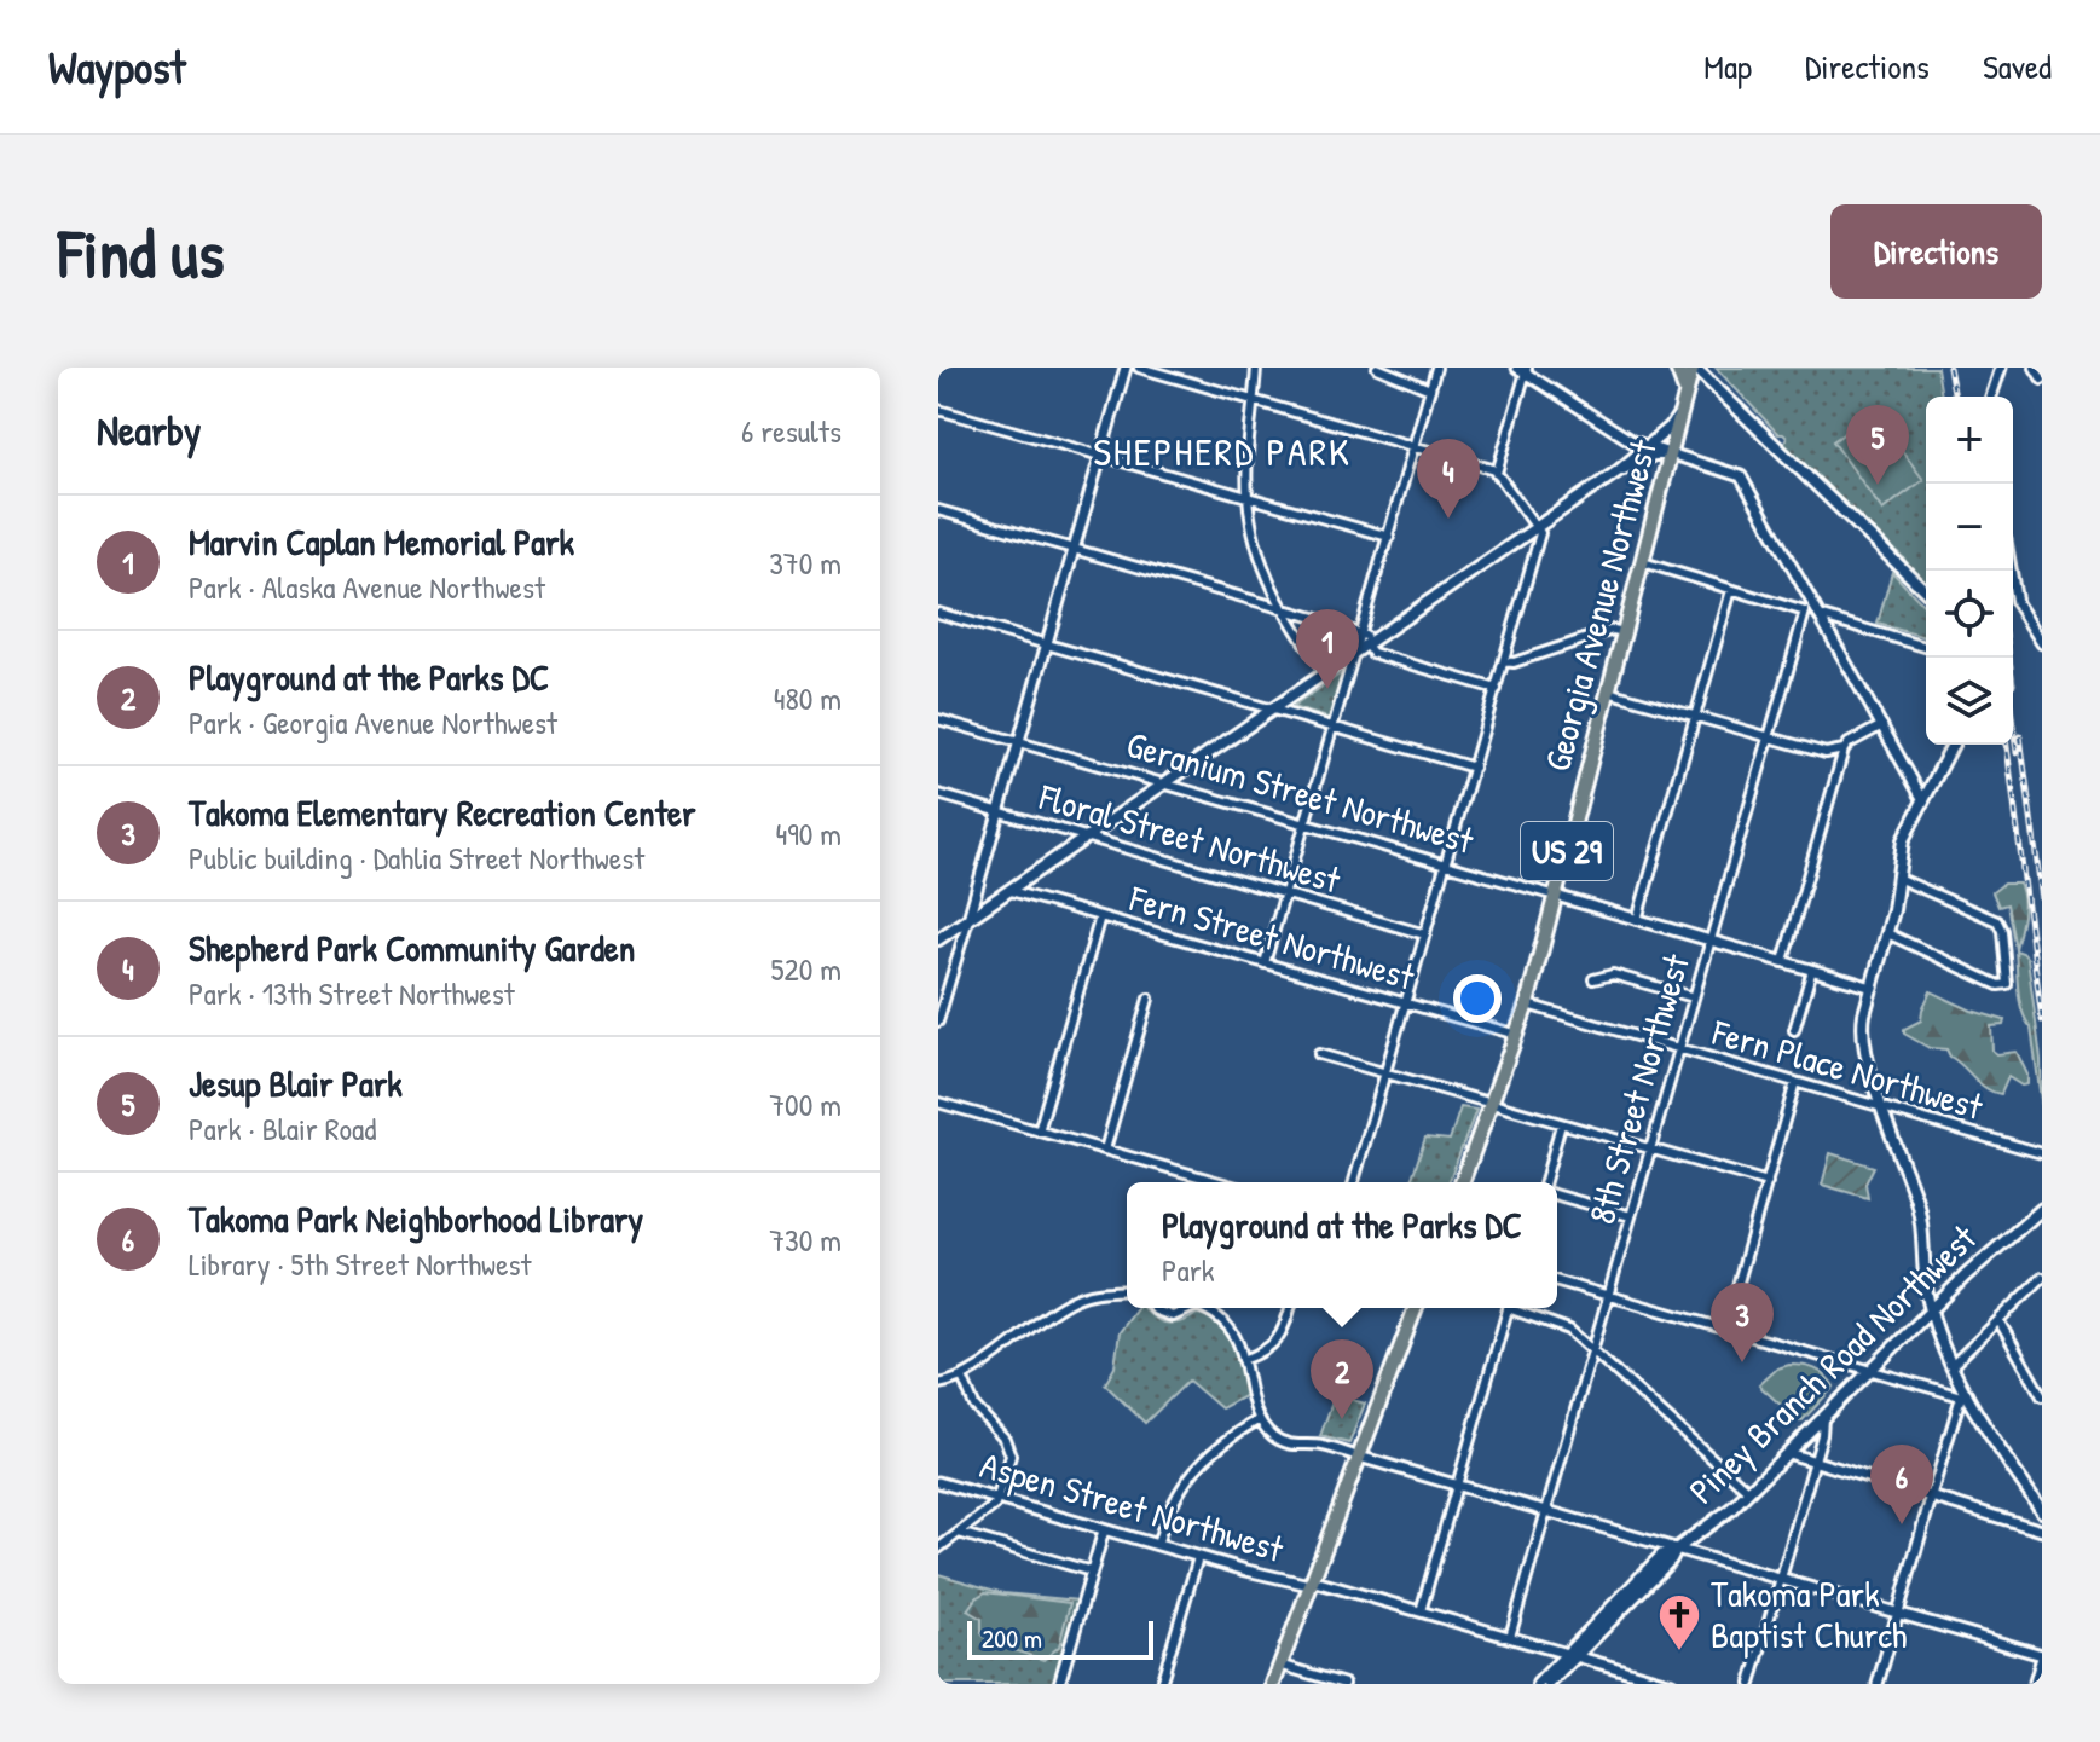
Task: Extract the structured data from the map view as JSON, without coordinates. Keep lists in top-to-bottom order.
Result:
{
  "streets": {
    "highway": ["Georgia Avenue Northwest", "US 29"],
    "main road": ["Piney Branch Road Northwest"],
    "street": [
      "Geranium Street Northwest",
      "Floral Street Northwest",
      "Fern Street Northwest",
      "Fern Place Northwest",
      "8th Street Northwest",
      "Aspen Street Northwest"
    ]
  },
  "crossings": [
    ["Georgia Avenue Northwest", "Geranium Street Northwest"],
    ["Georgia Avenue Northwest", "Fern Street Northwest"],
    ["Georgia Avenue Northwest", "Fern Place Northwest"],
    ["Geranium Street Northwest", "8th Street Northwest"],
    ["Fern Place Northwest", "8th Street Northwest"],
    ["8th Street Northwest", "Aspen Street Northwest"],
    ["Piney Branch Road Northwest", "Aspen Street Northwest"]
  ],
  "districts": ["SHEPHERD PARK"],
  "places": {
    "church": ["Takoma Park Baptist Church"]
  },
  "scale_bar": "200 m",
  "page": {
    "header": "Waypost",
    "nav": ["Map", "Directions", "Saved"],
    "buttons": "Directions",
    "title": "Find us",
    "heading": ["Nearby", "6 results"],
    "map_buttons": ["+", "−"],
    "pins": [
      "5",
      "4",
      "1",
      "3",
      "2",
      "6"
    ],
    "list": [
      {
        "mark": "1",
        "name": "Marvin Caplan Memorial Park",
        "note": "Park · Alaska Avenue Northwest",
        "value": "370 m"
      },
      {
        "mark": "2",
        "name": "Playground at the Parks DC",
        "note": "Park · Georgia Avenue Northwest",
        "value": "480 m"
      },
      {
        "mark": "3",
        "name": "Takoma Elementary Recreation Center",
        "note": "Public building · Dahlia Street Northwest",
        "value": "490 m"
      },
      {
        "mark": "4",
        "name": "Shepherd Park Community Garden",
        "note": "Park · 13th Street Northwest",
        "value": "520 m"
      },
      {
        "mark": "5",
        "name": "Jesup Blair Park",
        "note": "Park · Blair Road",
        "value": "700 m"
      },
      {
        "mark": "6",
        "name": "Takoma Park Neighborhood Library",
        "note": "Library · 5th Street Northwest",
        "value": "730 m"
      }
    ],
    "popup": ["Playground at the Parks DC", "Park"],
    "scale": "200 m"
  }
}
